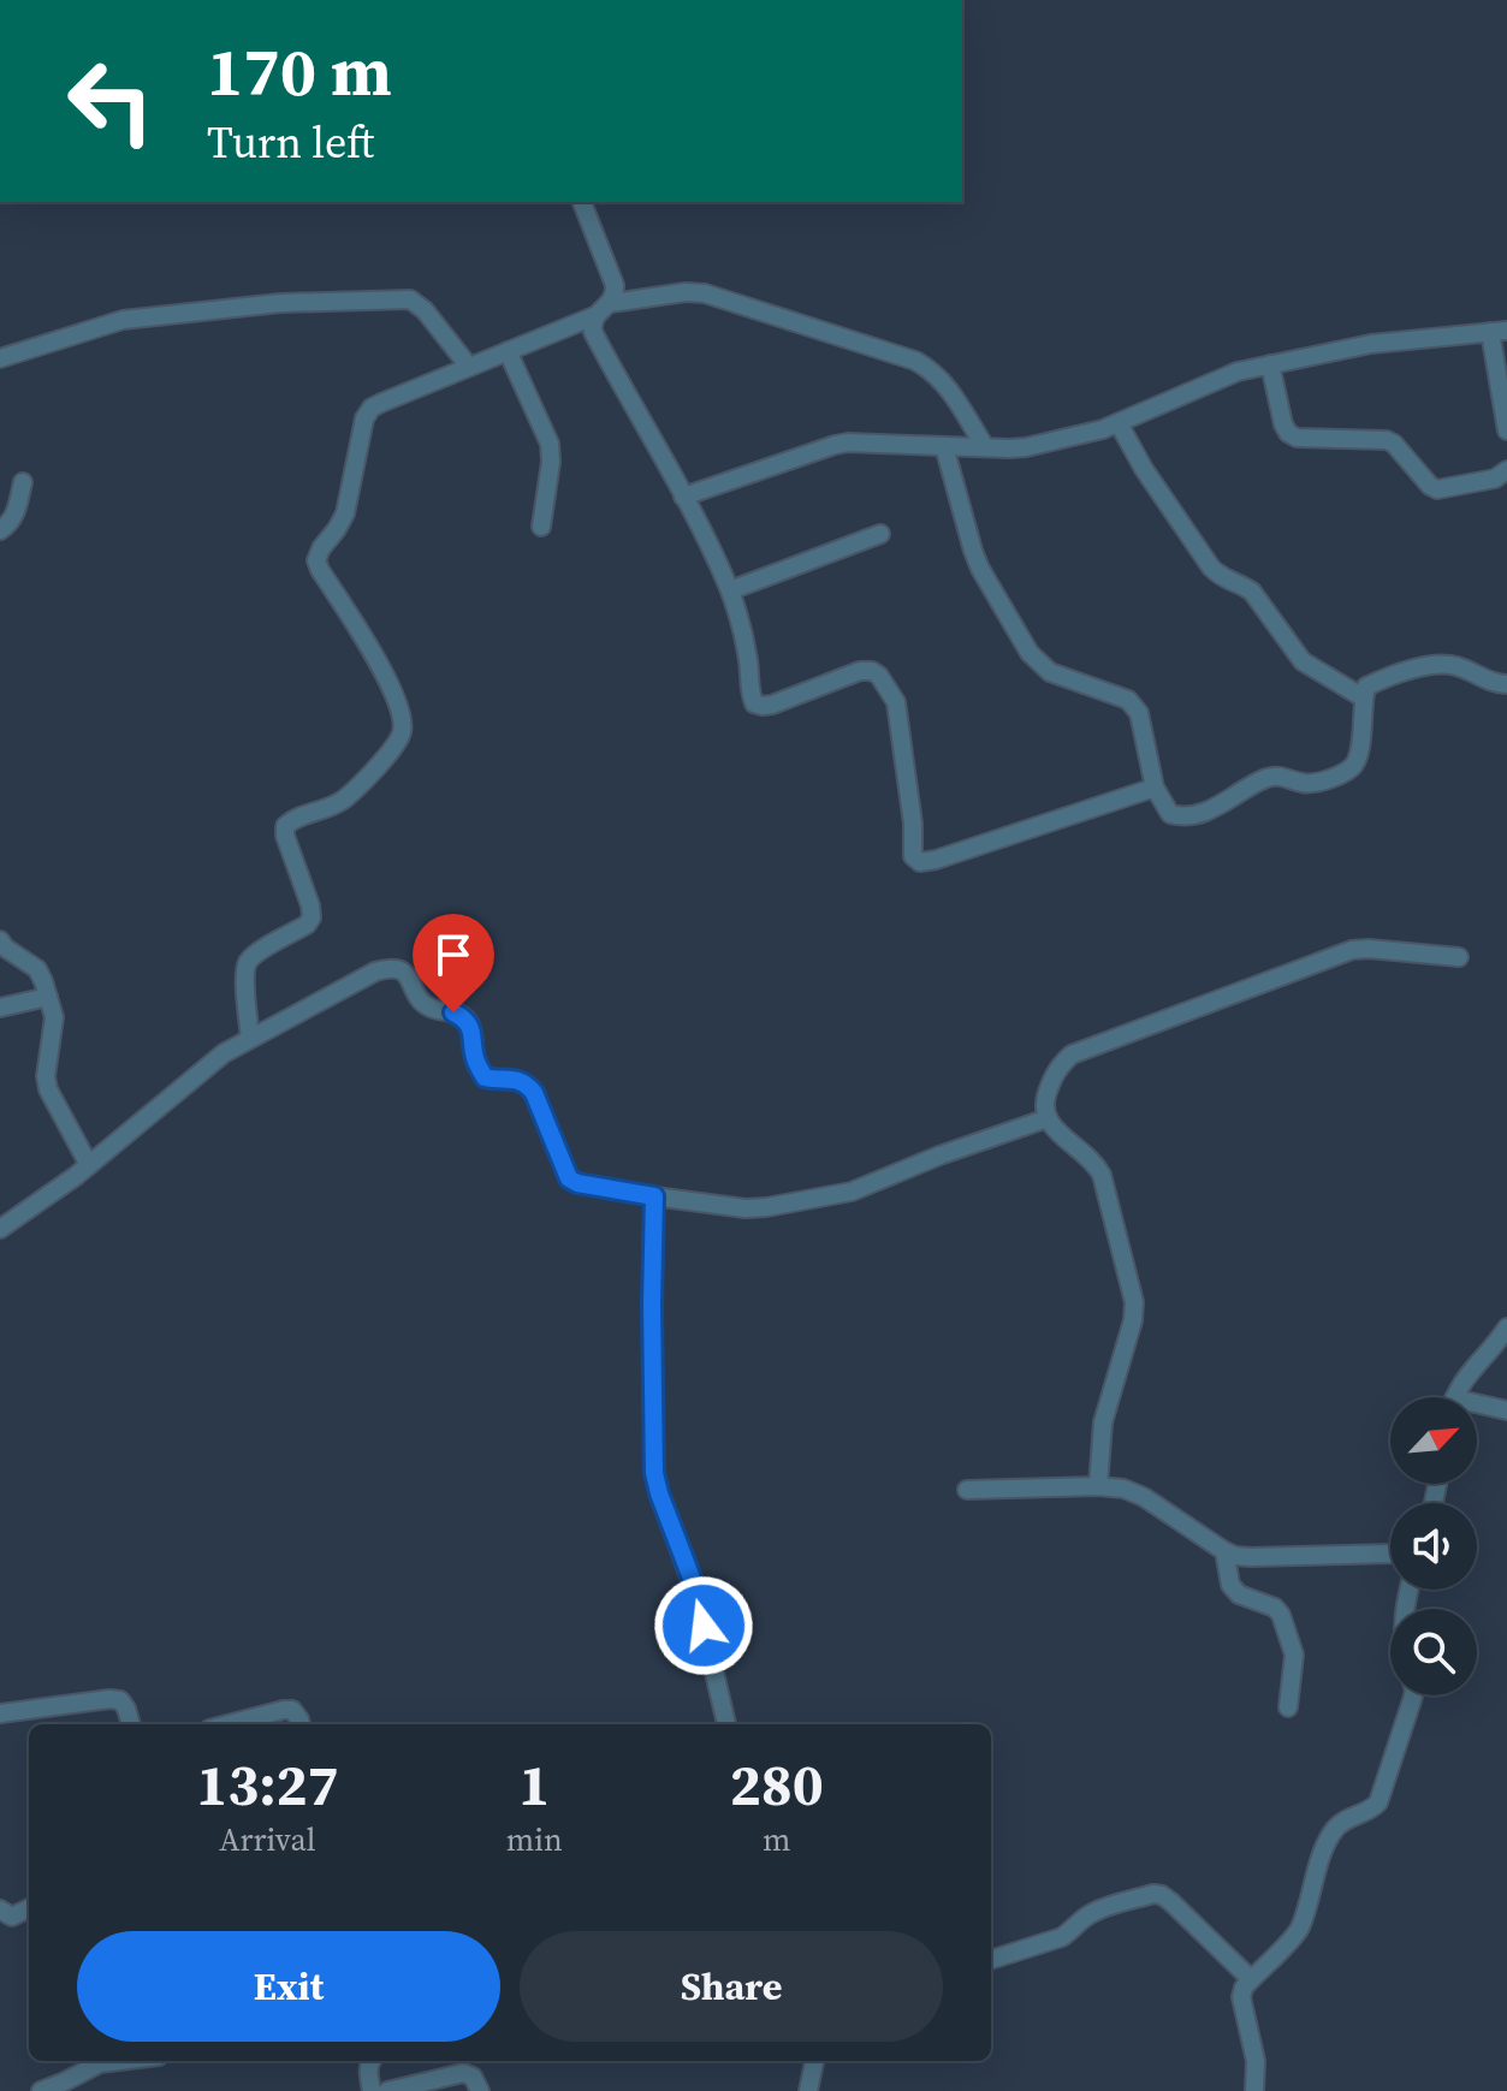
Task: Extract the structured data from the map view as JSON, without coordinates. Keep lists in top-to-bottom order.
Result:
{
  "north": "top right",
  "page": {
    "turn": ["170 m", "Turn left"],
    "eta": [
      "13:27",
      "Arrival",
      "1",
      "min",
      "280",
      "m"
    ],
    "buttons": ["Exit", "Share"]
  }
}
